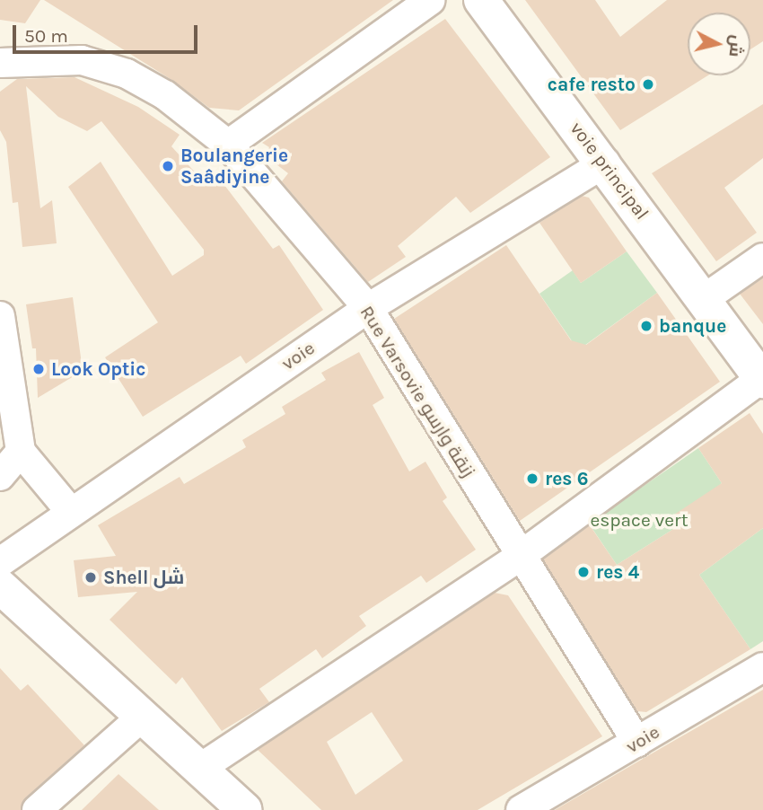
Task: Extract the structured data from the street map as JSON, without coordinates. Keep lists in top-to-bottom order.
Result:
{
  "streets": {
    "street": ["voie principal", "voie", "Rue Varsovie زنقة وارسو"]
  },
  "crossings": [
    ["voie principal", "voie"],
    ["voie", "Rue Varsovie زنقة وارسو"]
  ],
  "parks": ["espace vert"],
  "places": [
    "cafe resto",
    "Boulangerie Saâdiyine",
    "banque",
    "Look Optic",
    "res 6",
    "res 4",
    "Shell شل"
  ],
  "scale_bar": "50 m",
  "north": "right"
}
